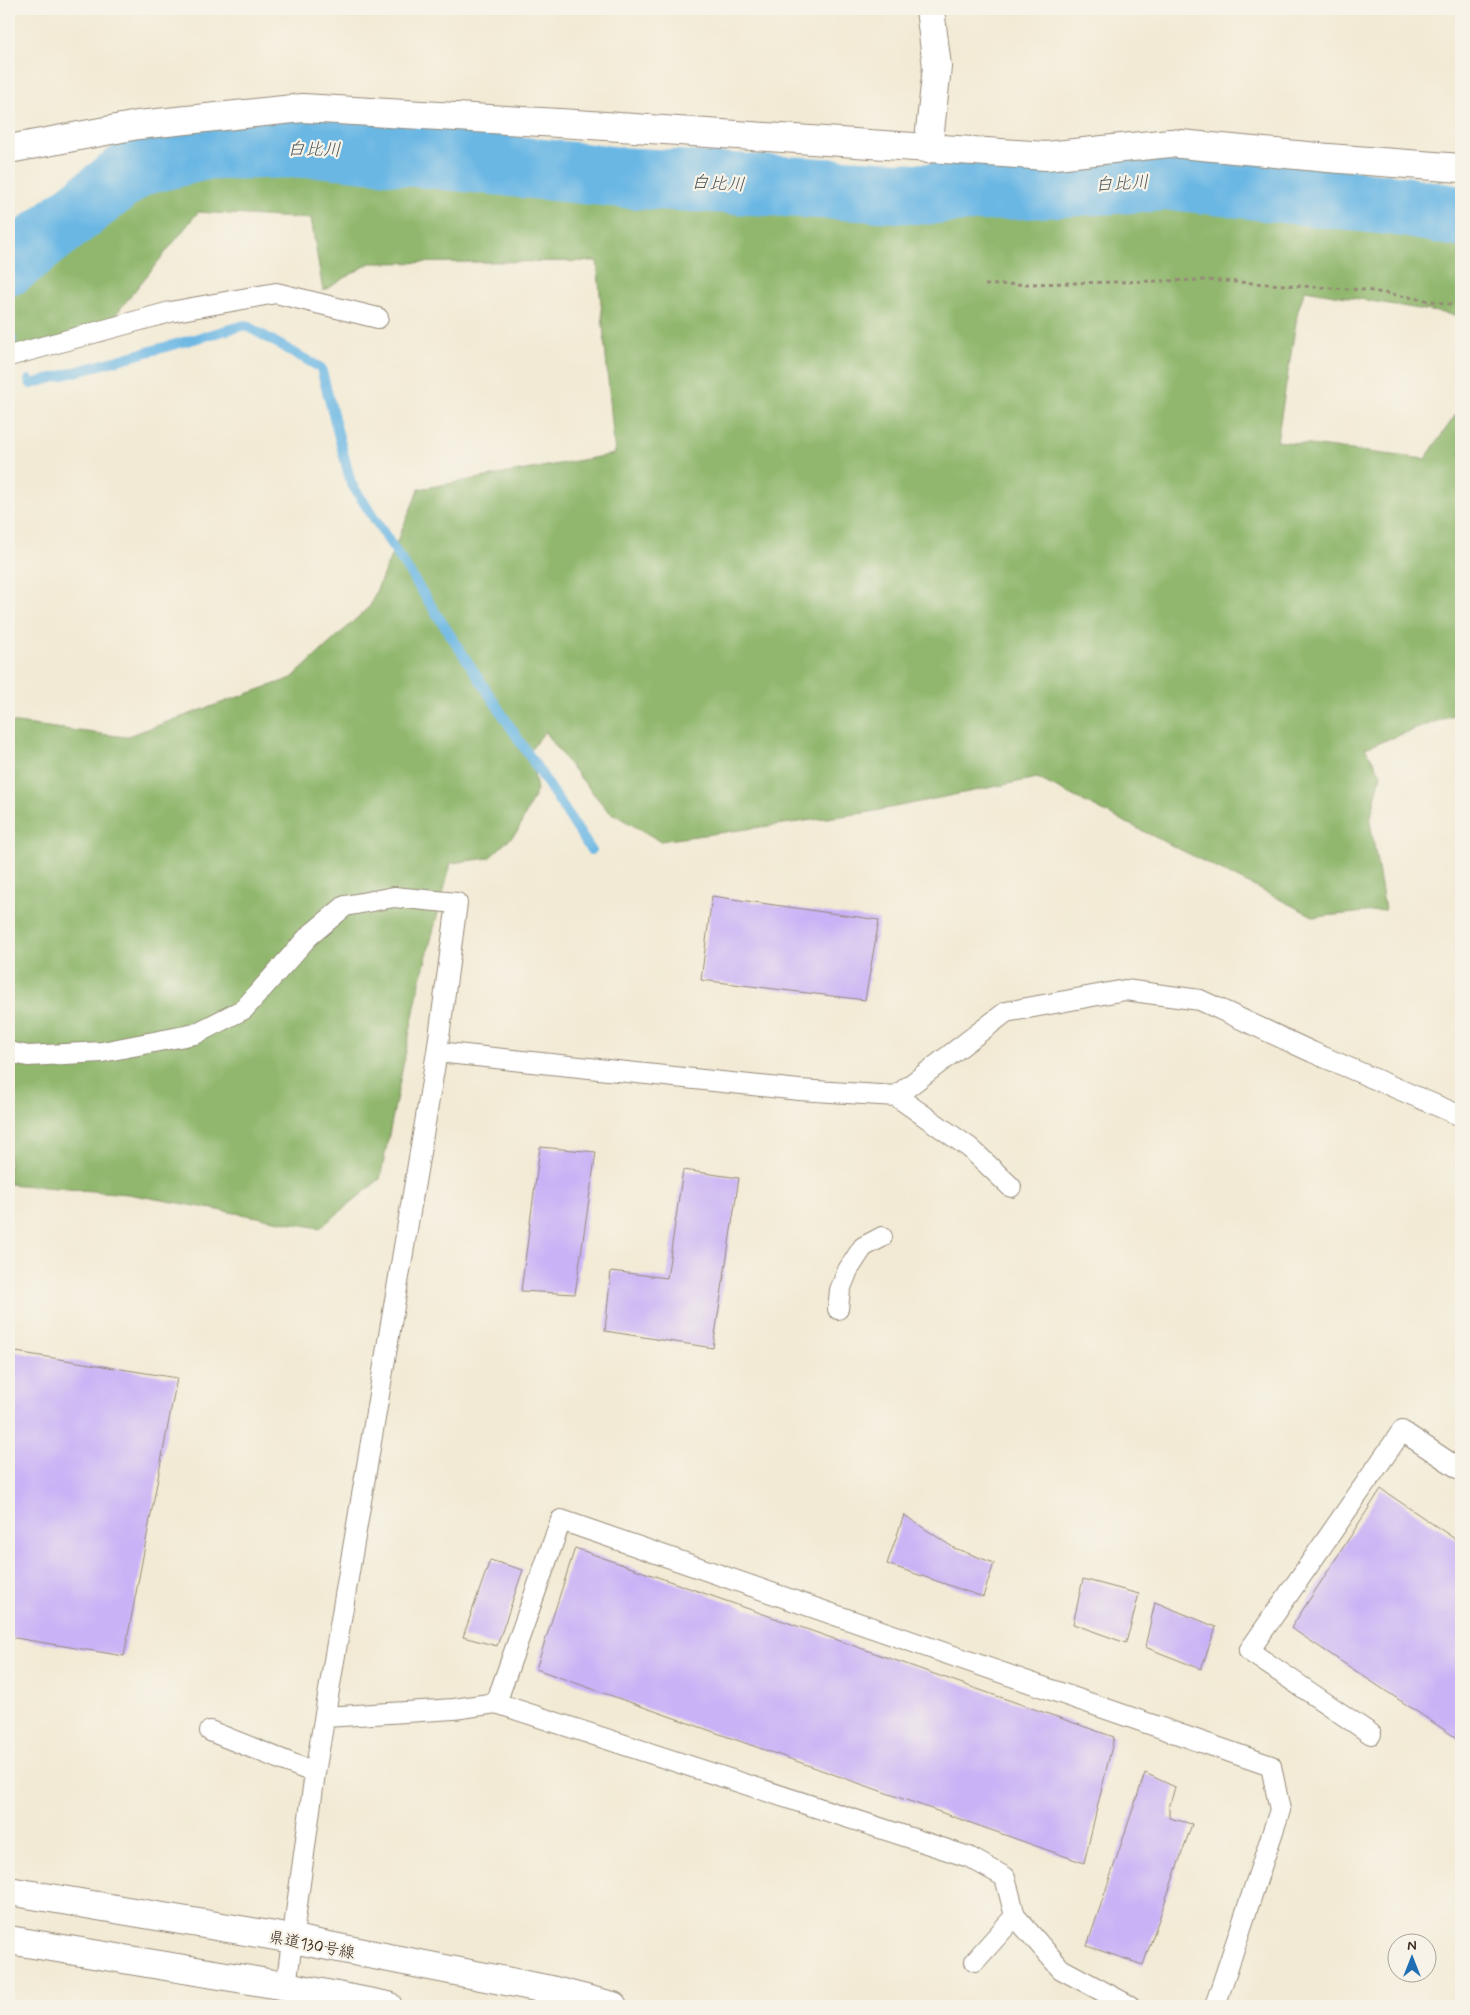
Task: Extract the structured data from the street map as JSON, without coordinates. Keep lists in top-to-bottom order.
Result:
{
  "streets": {
    "street": ["県道130号線"]
  },
  "water": ["白比川"],
  "north": "top"
}
